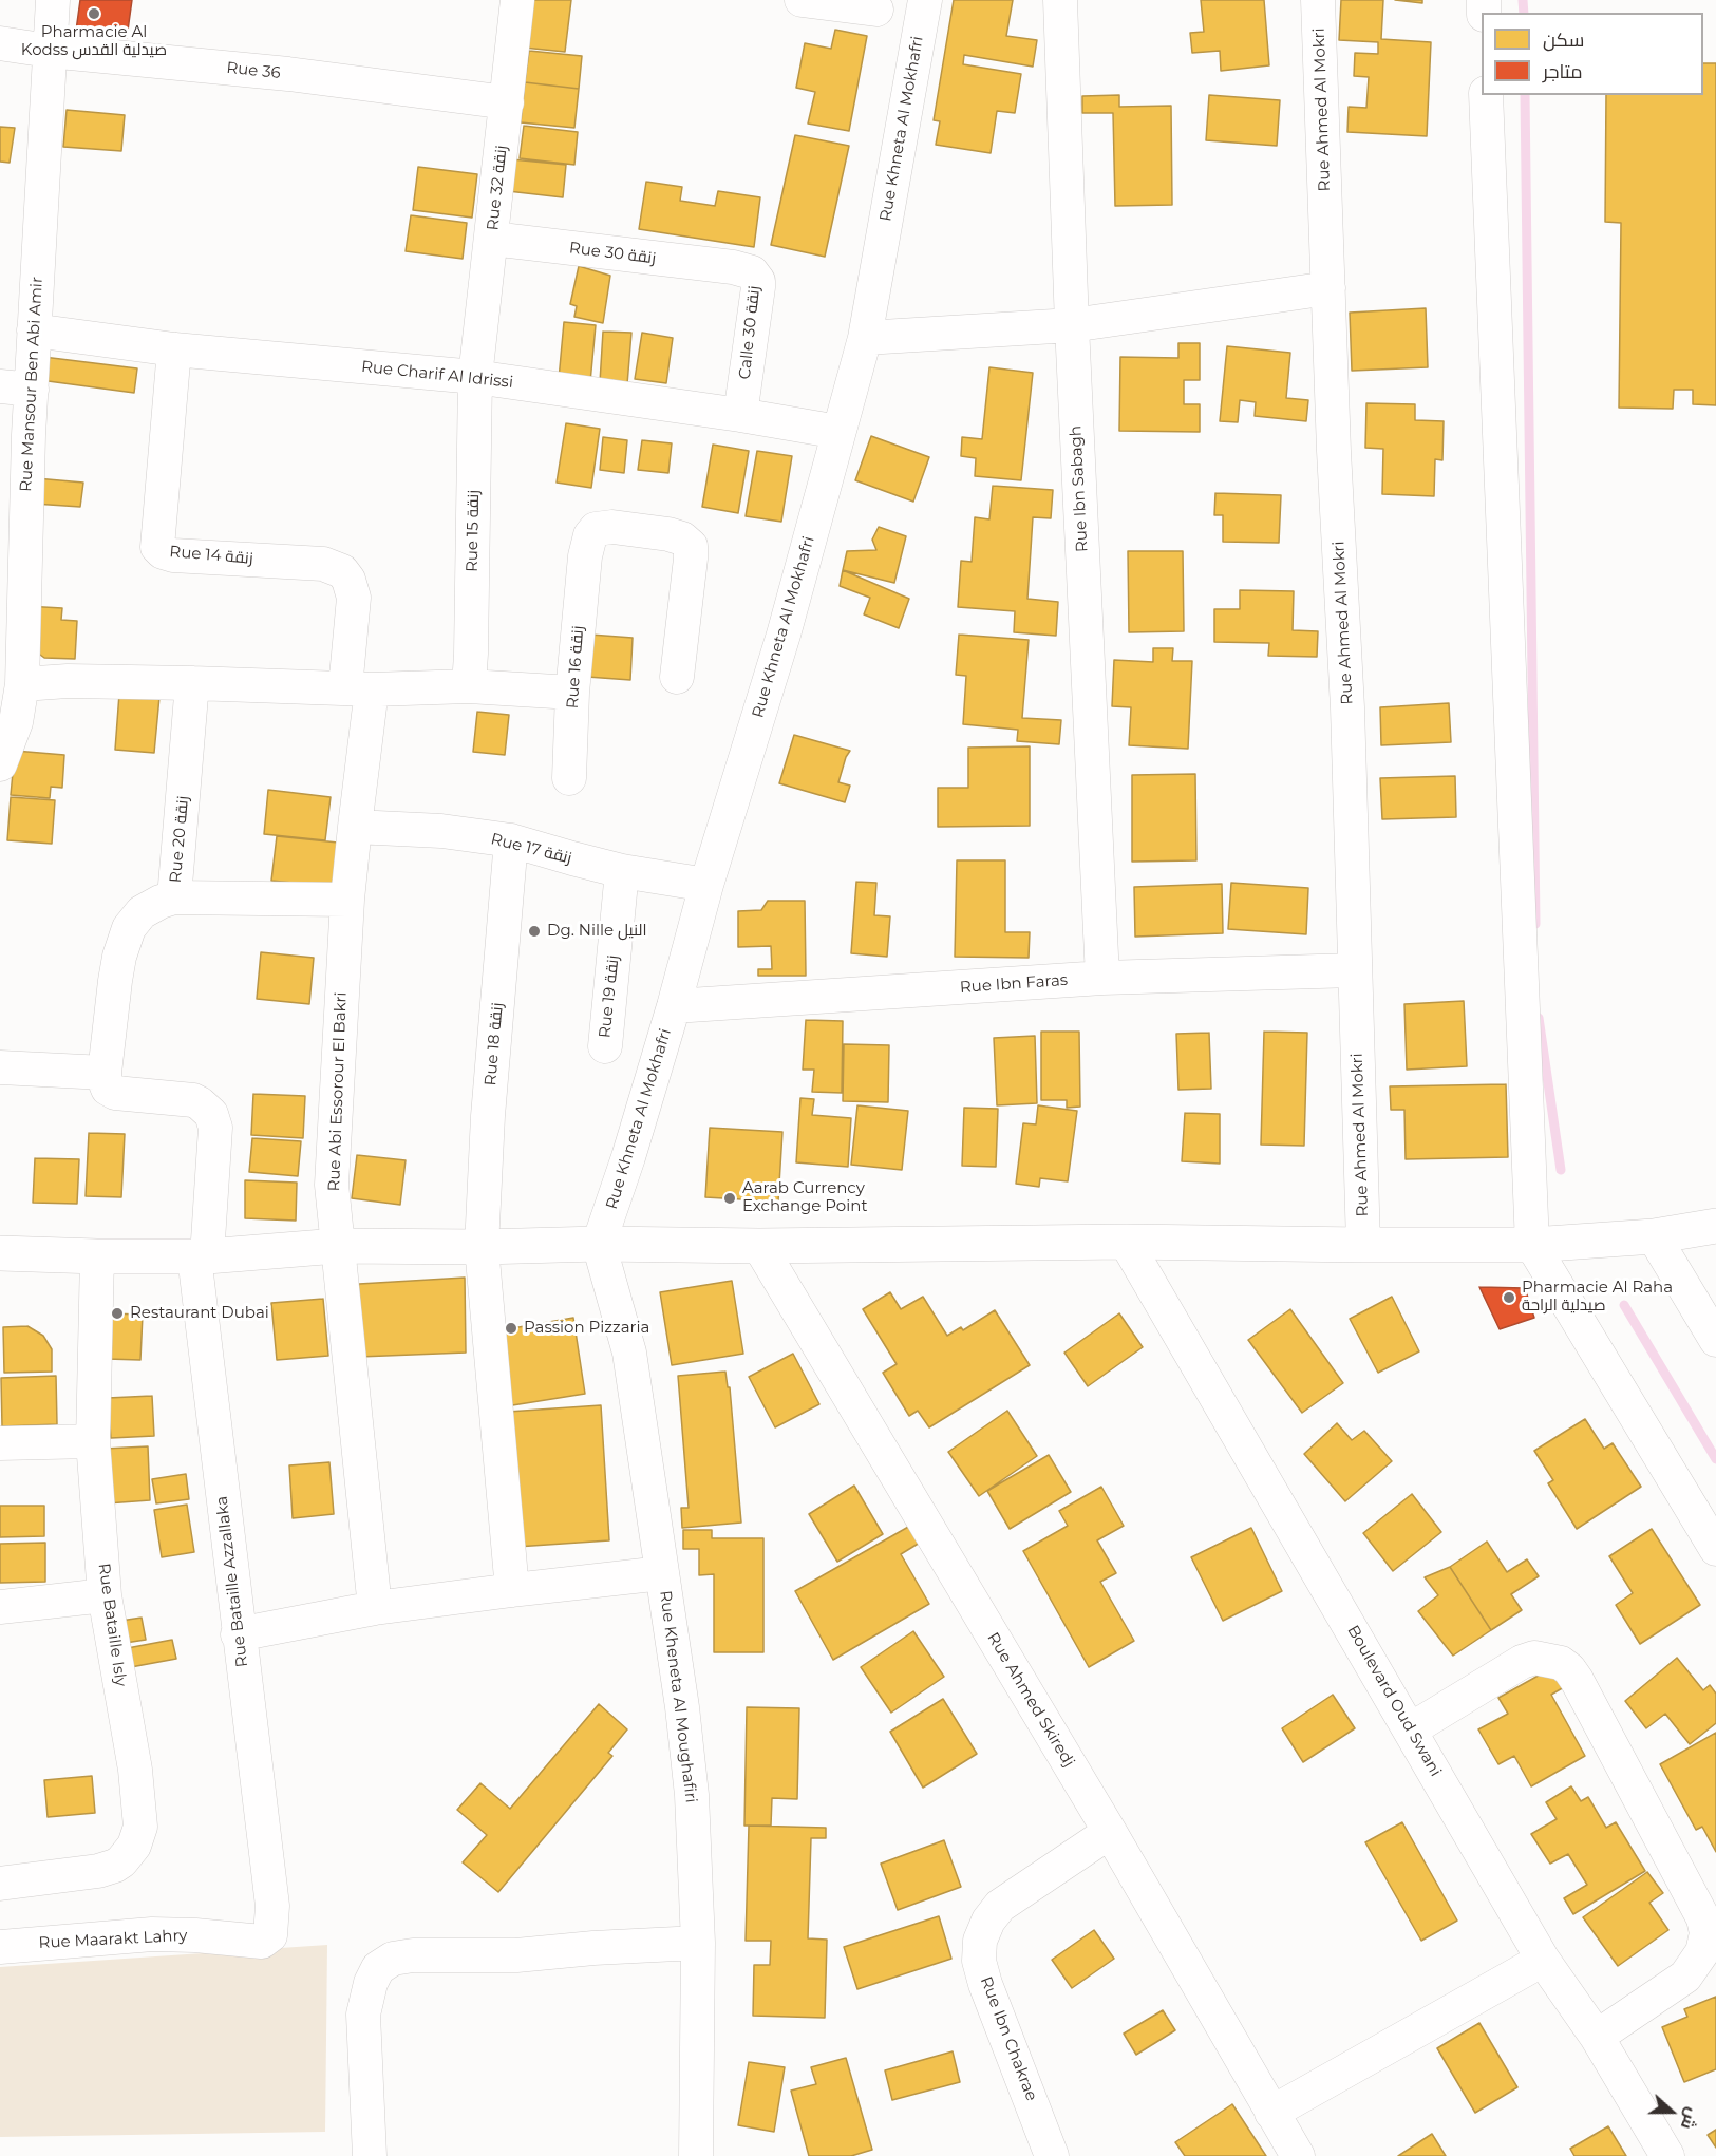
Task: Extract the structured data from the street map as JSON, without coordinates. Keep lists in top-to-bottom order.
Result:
{
  "streets": {
    "street": [
      "Rue 36",
      "Rue Ahmed Al Mokri",
      "Rue Khneta Al Mokhafri",
      "Rue 32 زنقة",
      "Rue 30 زنقة",
      "Calle 30 زنقة",
      "Rue Charif Al Idrissi",
      "Rue Mansour Ben Abi Amir",
      "Rue Ibn Sabagh",
      "Rue 15 زنقة",
      "Rue 14 زنقة",
      "Rue 16 زنقة",
      "Rue 20 زنقة",
      "Rue 17 زنقة",
      "Rue Ibn Faras",
      "Rue 19 زنقة",
      "Rue 18 زنقة",
      "Rue Abi Essorour El Bakri",
      "Rue Bataille Azzallaka",
      "Rue Bataille Isly",
      "Rue Kheneta Al Moughafiri",
      "Rue Ahmed Skiredj",
      "Boulevard Oud Swani",
      "Rue Maarakt Lahry",
      "Rue Ibn Chakrae"
    ]
  },
  "crossings": [
    ["Rue 36", "Rue 32 زنقة"],
    ["Rue 36", "Rue Mansour Ben Abi Amir"],
    ["Rue Ahmed Al Mokri", "Rue Ibn Faras"],
    ["Rue Khneta Al Mokhafri", "Rue Charif Al Idrissi"],
    ["Rue Khneta Al Mokhafri", "Rue 17 زنقة"],
    ["Rue Khneta Al Mokhafri", "Rue Ibn Faras"],
    ["Rue Khneta Al Mokhafri", "Rue Kheneta Al Moughafiri"],
    ["Rue 32 زنقة", "Rue 30 زنقة"],
    ["Rue 32 زنقة", "Rue Charif Al Idrissi"],
    ["Rue 32 زنقة", "Rue 15 زنقة"],
    ["Rue 30 زنقة", "Calle 30 زنقة"],
    ["Calle 30 زنقة", "Rue Charif Al Idrissi"],
    ["Rue Charif Al Idrissi", "Rue Mansour Ben Abi Amir"],
    ["Rue Charif Al Idrissi", "Rue 15 زنقة"],
    ["Rue Charif Al Idrissi", "Rue 14 زنقة"],
    ["Rue Ibn Sabagh", "Rue Ibn Faras"],
    ["Rue 14 زنقة", "Rue Abi Essorour El Bakri"],
    ["Rue 20 زنقة", "Rue Abi Essorour El Bakri"],
    ["Rue 17 زنقة", "Rue 19 زنقة"],
    ["Rue 17 زنقة", "Rue 18 زنقة"],
    ["Rue 17 زنقة", "Rue Abi Essorour El Bakri"],
    ["Rue Bataille Azzallaka", "Rue Maarakt Lahry"],
    ["Rue Ahmed Skiredj", "Rue Ibn Chakrae"]
  ],
  "places": [
    "Pharmacie Al Kodss صيدلية القدس",
    "Dg. Nille النيل",
    "Aarab Currency Exchange Point",
    "Pharmacie Al Raha صيدلية الراحة",
    "Restaurant Dubai",
    "Passion Pizzaria"
  ],
  "legend": ["سكن", "متاجر"],
  "north": "right"
}
